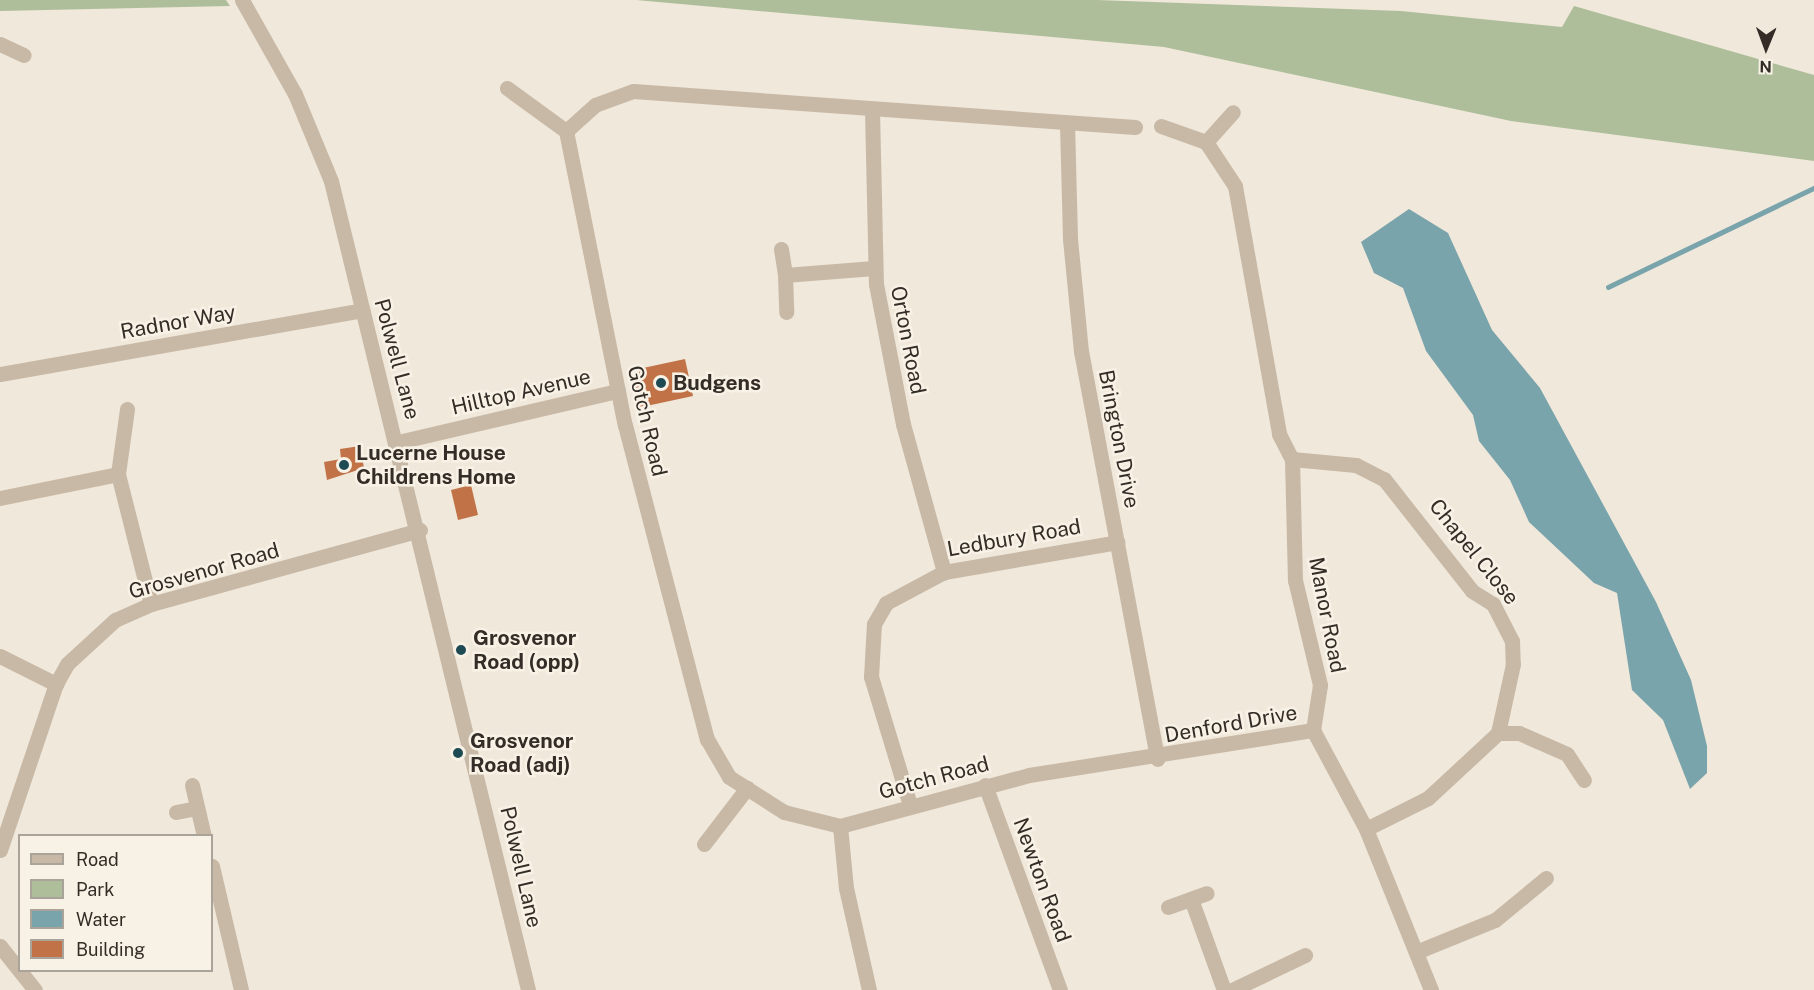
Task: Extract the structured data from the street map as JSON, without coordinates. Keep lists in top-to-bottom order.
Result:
{
  "streets": {
    "street": [
      "Radnor Way",
      "Orton Road",
      "Polwell Lane",
      "Hilltop Avenue",
      "Gotch Road",
      "Brington Drive",
      "Ledbury Road",
      "Chapel Close",
      "Grosvenor Road",
      "Manor Road",
      "Denford Drive",
      "Newton Road"
    ]
  },
  "crossings": [
    ["Radnor Way", "Polwell Lane"],
    ["Orton Road", "Ledbury Road"],
    ["Polwell Lane", "Hilltop Avenue"],
    ["Polwell Lane", "Grosvenor Road"],
    ["Hilltop Avenue", "Gotch Road"],
    ["Gotch Road", "Brington Drive"],
    ["Gotch Road", "Ledbury Road"],
    ["Gotch Road", "Denford Drive"],
    ["Gotch Road", "Newton Road"],
    ["Brington Drive", "Ledbury Road"],
    ["Brington Drive", "Denford Drive"],
    ["Chapel Close", "Manor Road"],
    ["Manor Road", "Denford Drive"]
  ],
  "places": [
    "Budgens",
    "Lucerne House Childrens Home",
    "Grosvenor Road (opp)",
    "Grosvenor Road (adj)"
  ],
  "legend": [
    "Road",
    "Park",
    "Water",
    "Building"
  ],
  "north": "bottom"
}
